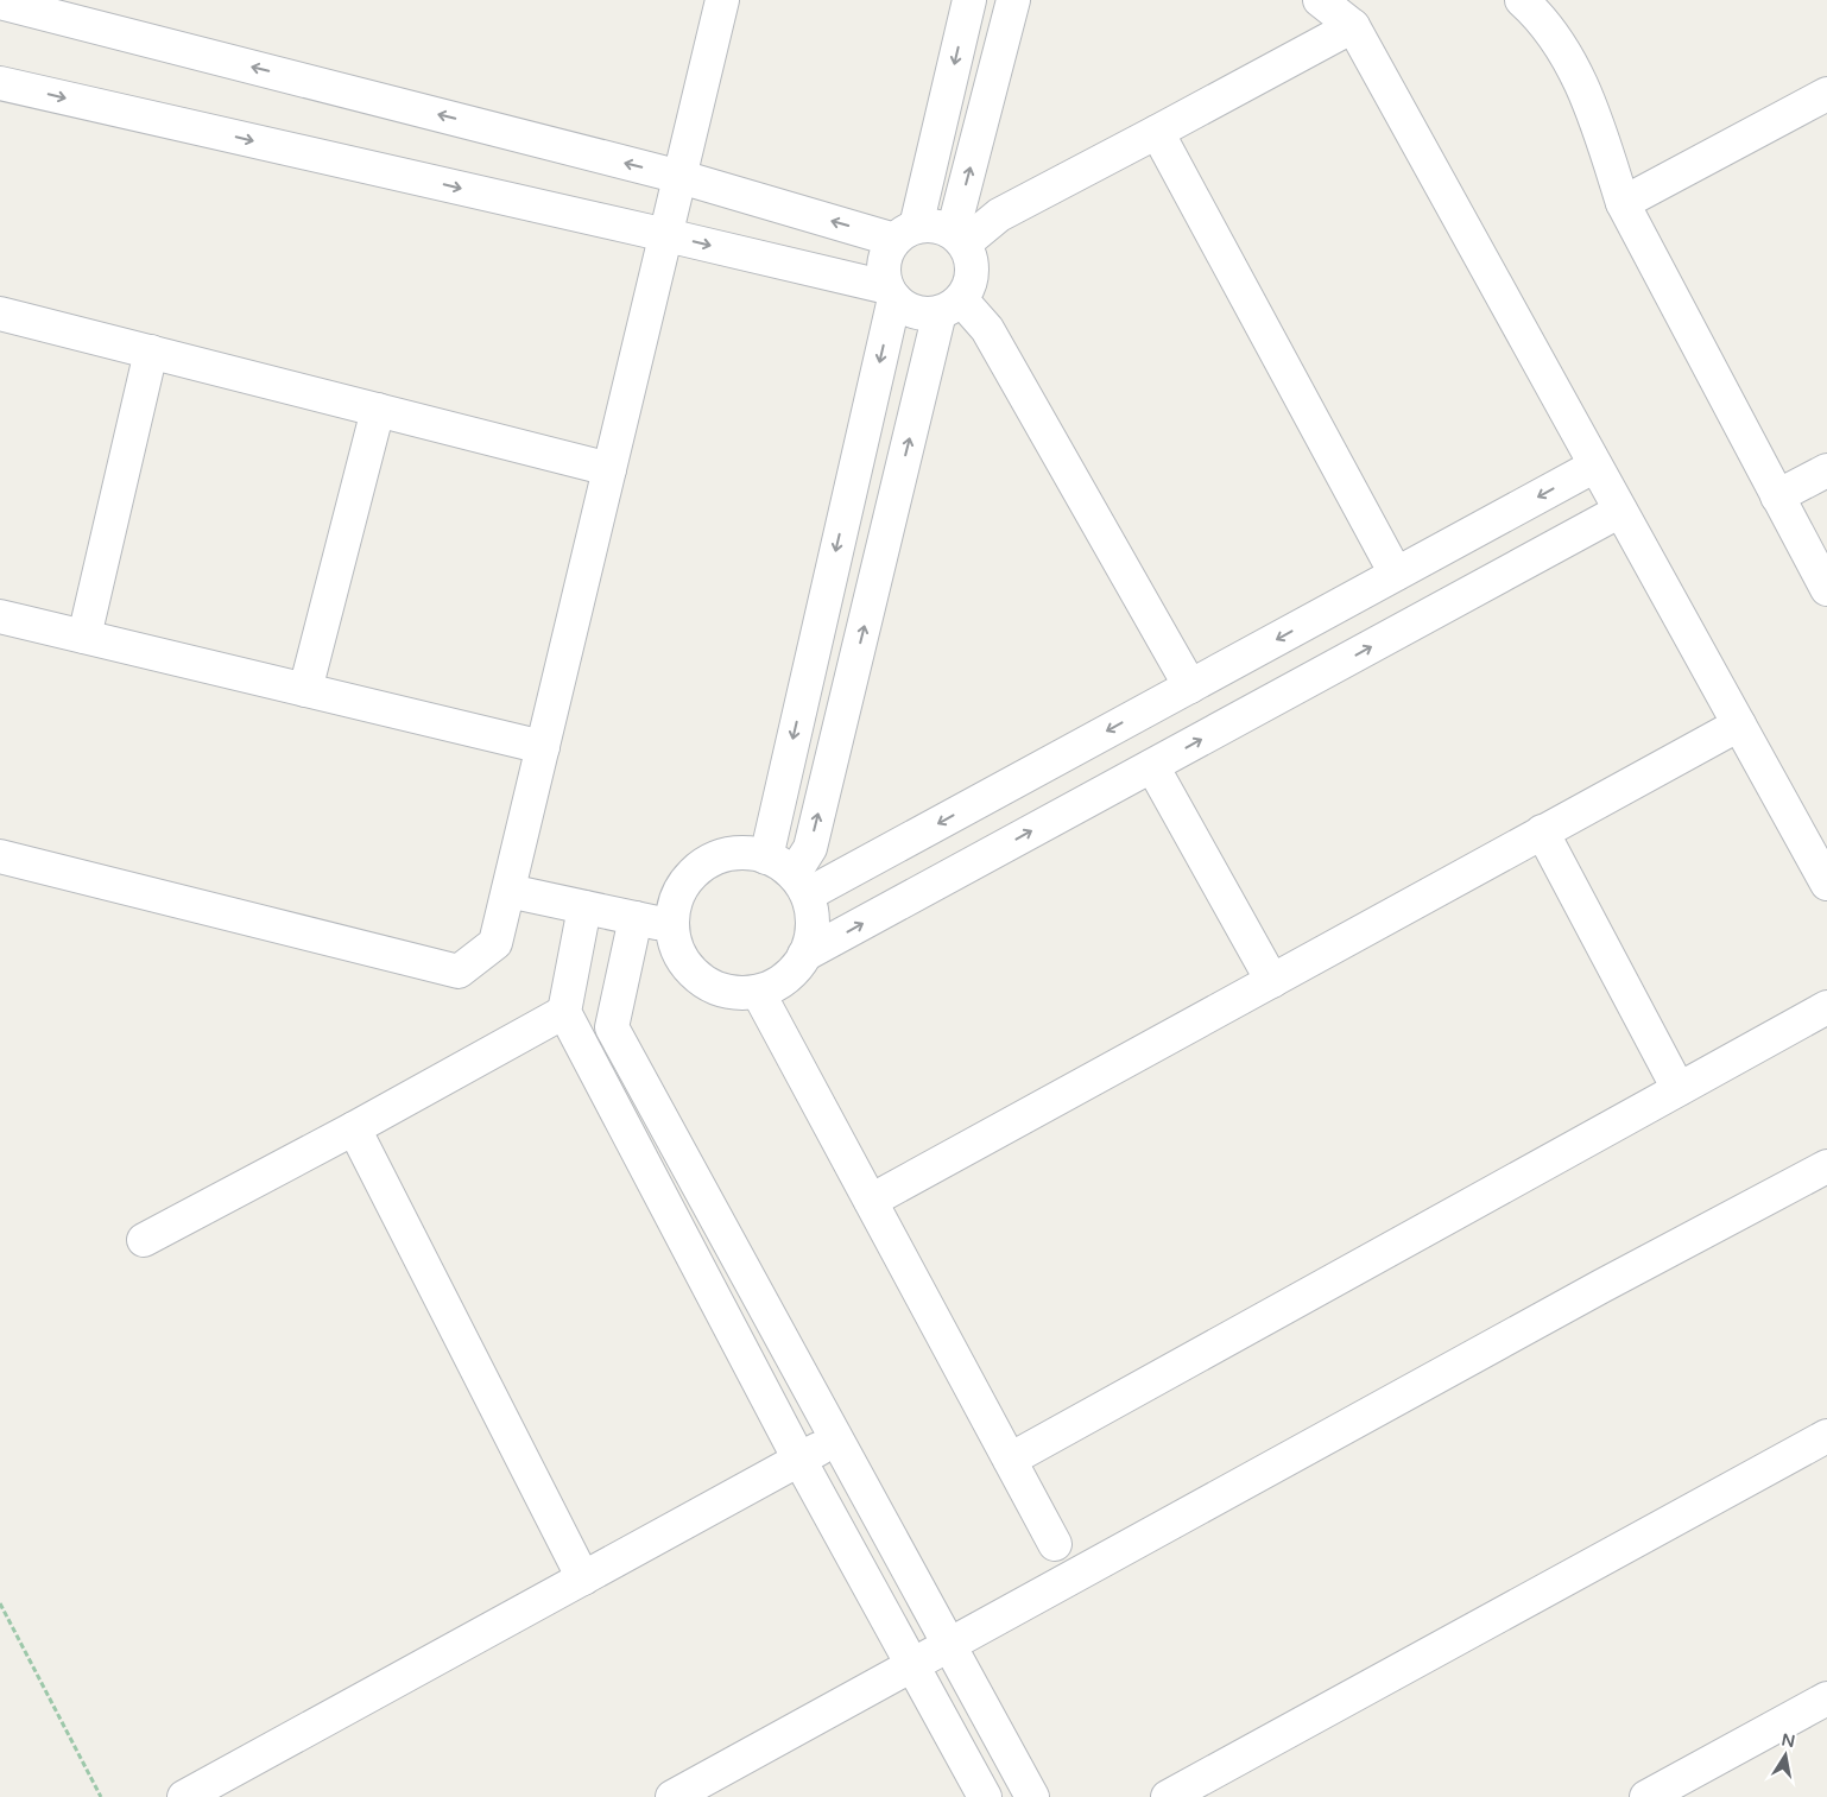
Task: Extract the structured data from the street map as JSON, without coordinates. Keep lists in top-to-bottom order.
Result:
{
  "north": "top"
}
